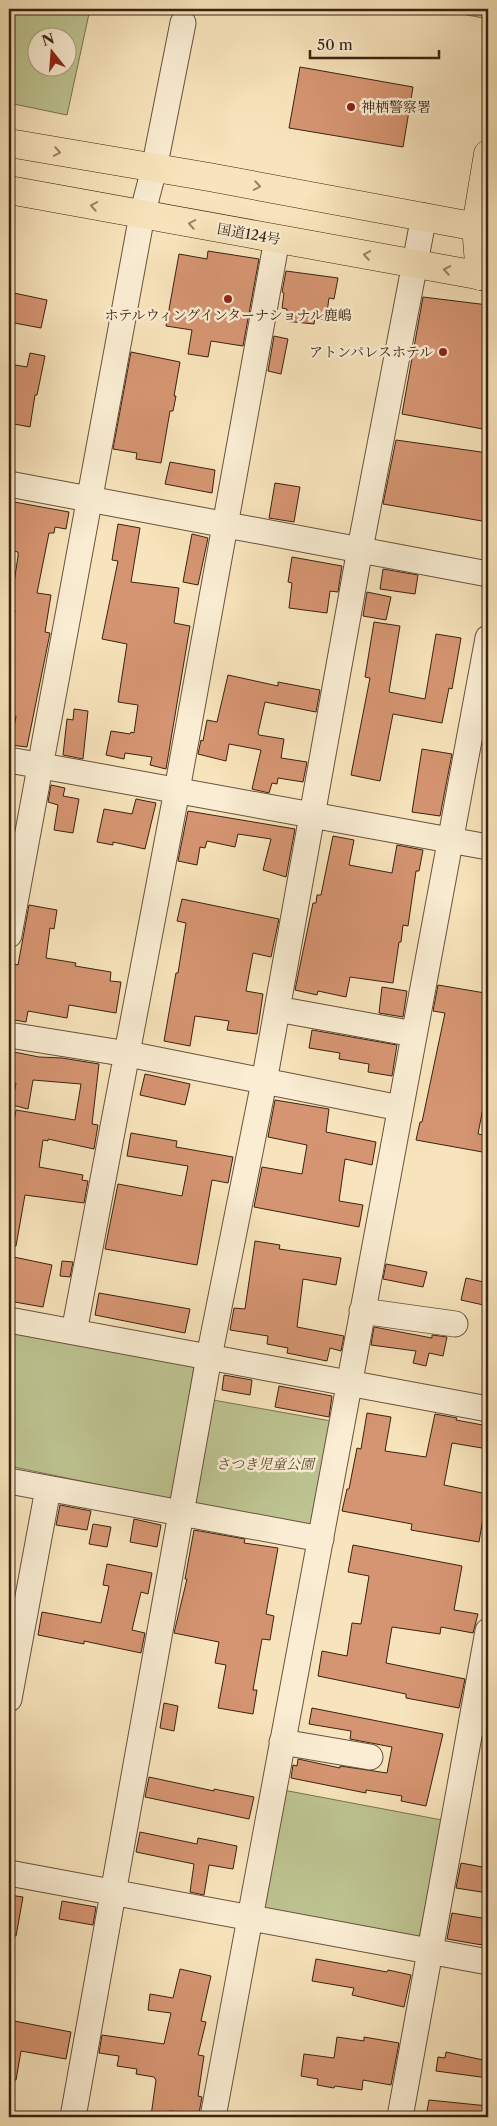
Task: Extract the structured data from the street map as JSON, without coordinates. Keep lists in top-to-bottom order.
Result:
{
  "streets": {
    "main road": ["国道124号"]
  },
  "parks": ["さつき児童公園"],
  "places": ["神栖警察署", "ホテルウィングインターナショナル鹿嶋", "アトンパレスホテル"],
  "scale_bar": "50 m",
  "north": "top"
}
